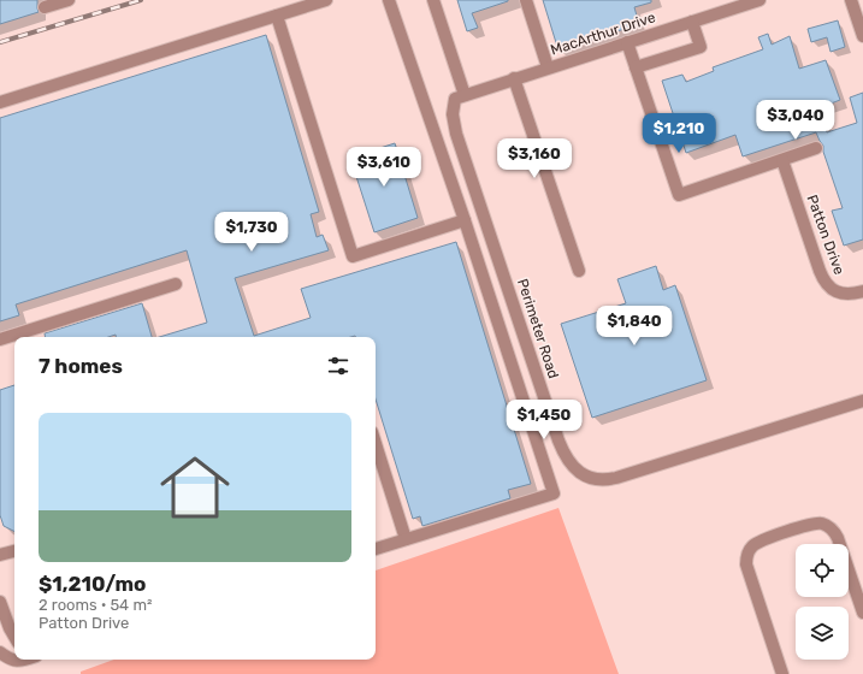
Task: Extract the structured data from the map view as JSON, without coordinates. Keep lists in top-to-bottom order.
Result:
{
  "streets": {
    "street": ["MacArthur Drive", "Patton Drive", "Perimeter Road"]
  },
  "crossings": [
    ["MacArthur Drive", "Perimeter Road"]
  ],
  "page": {
    "price": [
      "$3,040",
      "$1,210",
      "$3,160",
      "$3,610",
      "$1,730",
      "$1,840",
      "$1,450"
    ],
    "heading": "7 homes",
    "list": [
      {
        "name": "$1,210/mo",
        "note": "2 rooms · 54 m² · Patton Drive"
      }
    ]
  }
}
